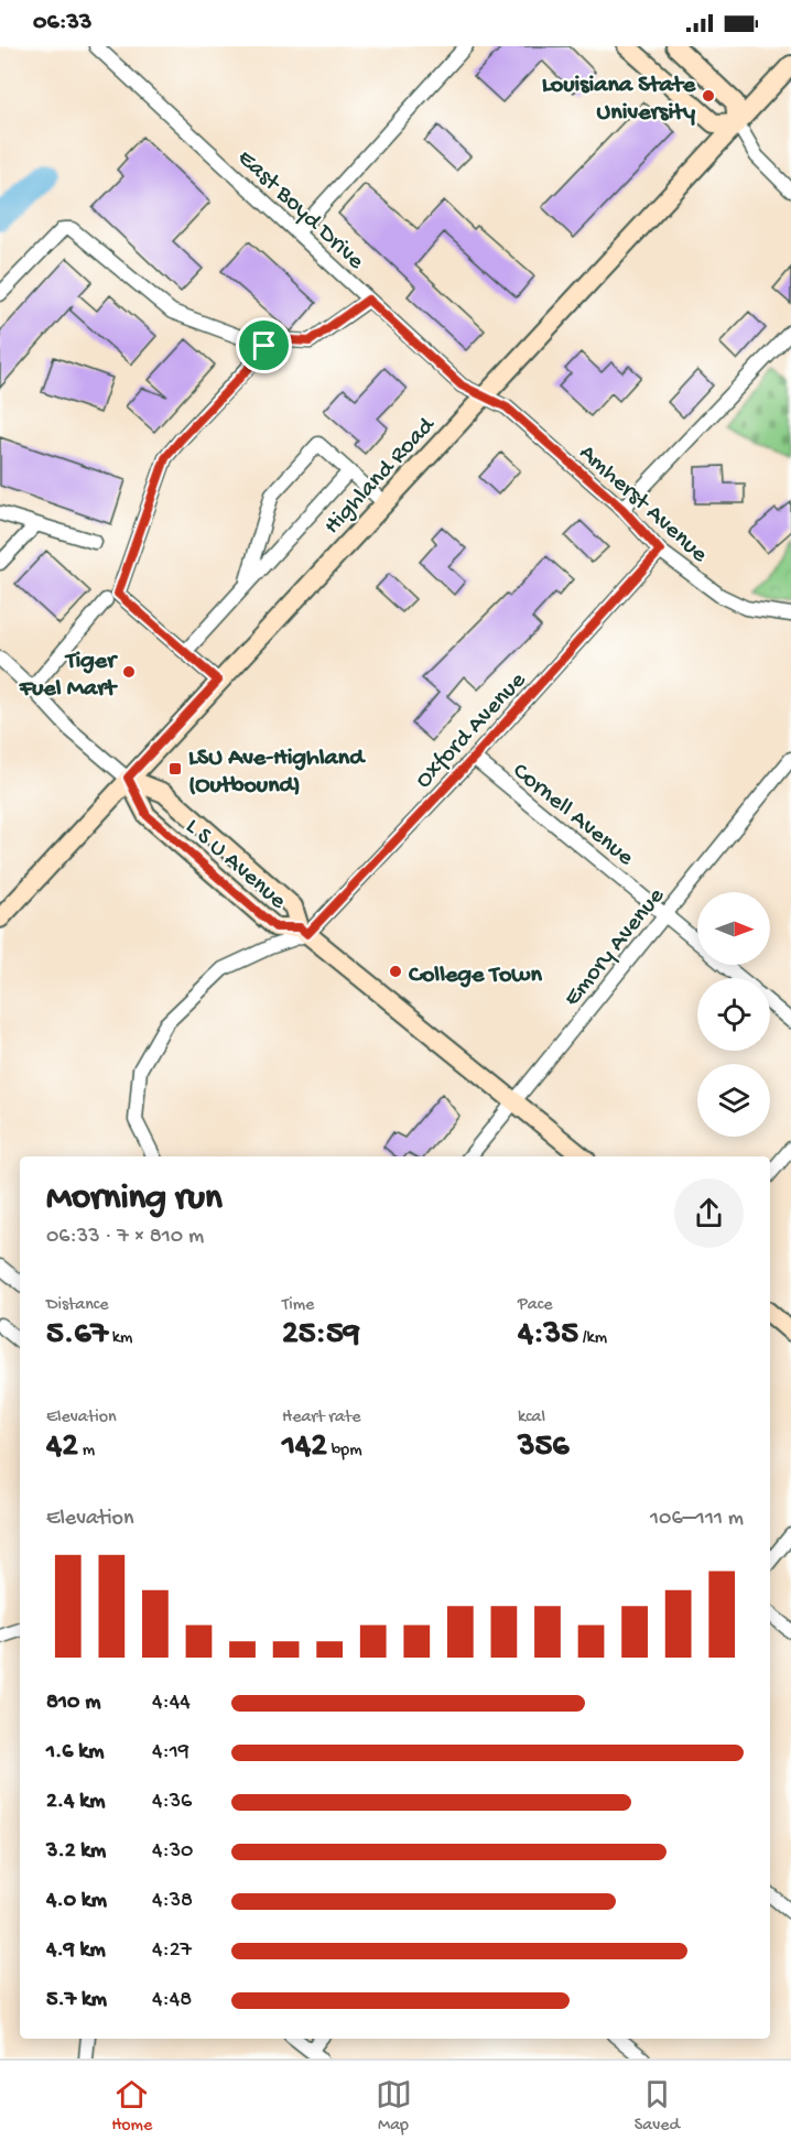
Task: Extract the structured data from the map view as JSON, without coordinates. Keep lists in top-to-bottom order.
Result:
{
  "streets": {
    "street": [
      "East Boyd Drive",
      "Highland Road",
      "Amherst Avenue",
      "Oxford Avenue",
      "Cornell Avenue",
      "L S U Avenue",
      "Emory Avenue"
    ]
  },
  "crossings": [
    ["East Boyd Drive", "Highland Road"],
    ["East Boyd Drive", "Amherst Avenue"],
    ["Highland Road", "Amherst Avenue"],
    ["Highland Road", "L S U Avenue"],
    ["Amherst Avenue", "Oxford Avenue"],
    ["Oxford Avenue", "Cornell Avenue"],
    ["Oxford Avenue", "L S U Avenue"],
    ["Cornell Avenue", "Emory Avenue"],
    ["L S U Avenue", "Emory Avenue"]
  ],
  "places": {
    "other": ["Louisiana State University", "Tiger Fuel Mart", "College Town"],
    "transit": ["LSU Ave-Highland (Outbound)"]
  },
  "north": "right",
  "page": {
    "status": "06:33",
    "heading": ["Morning run", "06:33 · 7 × 810 m"],
    "stats": [
      ["Distance", "5.67 km"],
      ["Time", "25:59"],
      ["Pace", "4:35 /km"],
      ["Elevation", "42 m"],
      ["Heart rate", "142 bpm"],
      ["kcal", "356"]
    ],
    "chart": ["Elevation", "106–111 m"],
    "list": [
      {
        "name": "810 m",
        "note": "4:44"
      },
      {
        "name": "1.6 km",
        "note": "4:19"
      },
      {
        "name": "2.4 km",
        "note": "4:36"
      },
      {
        "name": "3.2 km",
        "note": "4:30"
      },
      {
        "name": "4.0 km",
        "note": "4:38"
      },
      {
        "name": "4.9 km",
        "note": "4:27"
      },
      {
        "name": "5.7 km",
        "note": "4:48"
      }
    ],
    "tabs": ["Home", "Map", "Saved"]
  }
}
